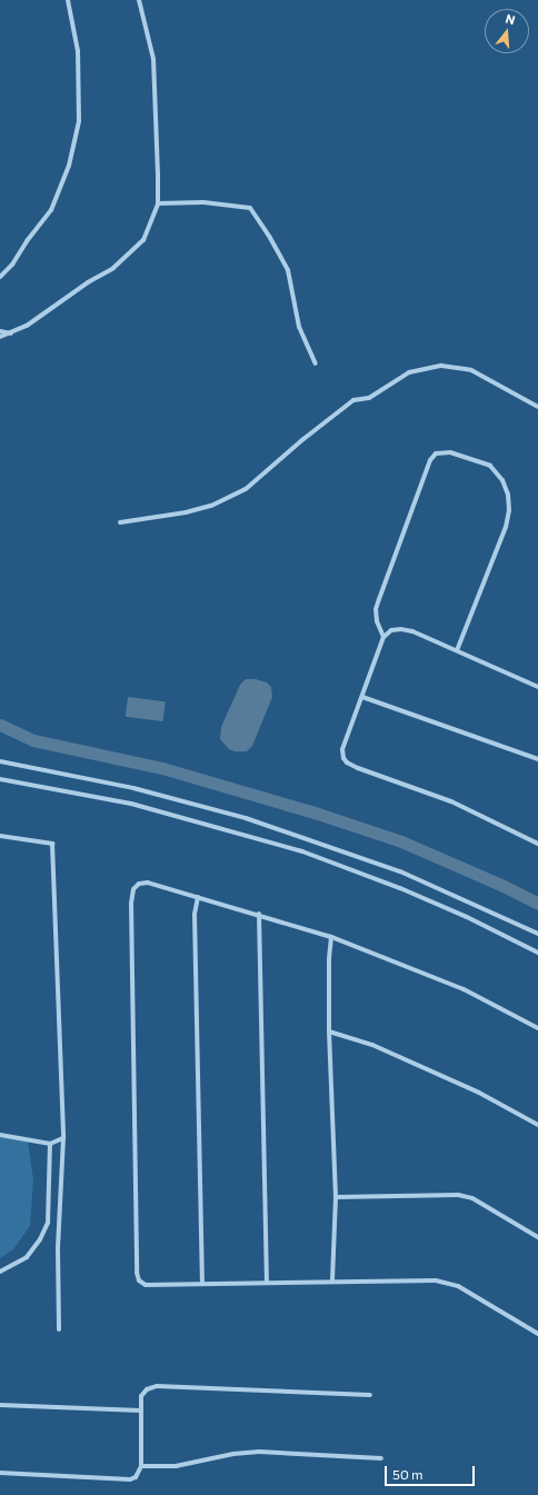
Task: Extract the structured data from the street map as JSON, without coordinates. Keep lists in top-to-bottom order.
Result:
{
  "scale_bar": "50 m",
  "north": "top"
}
